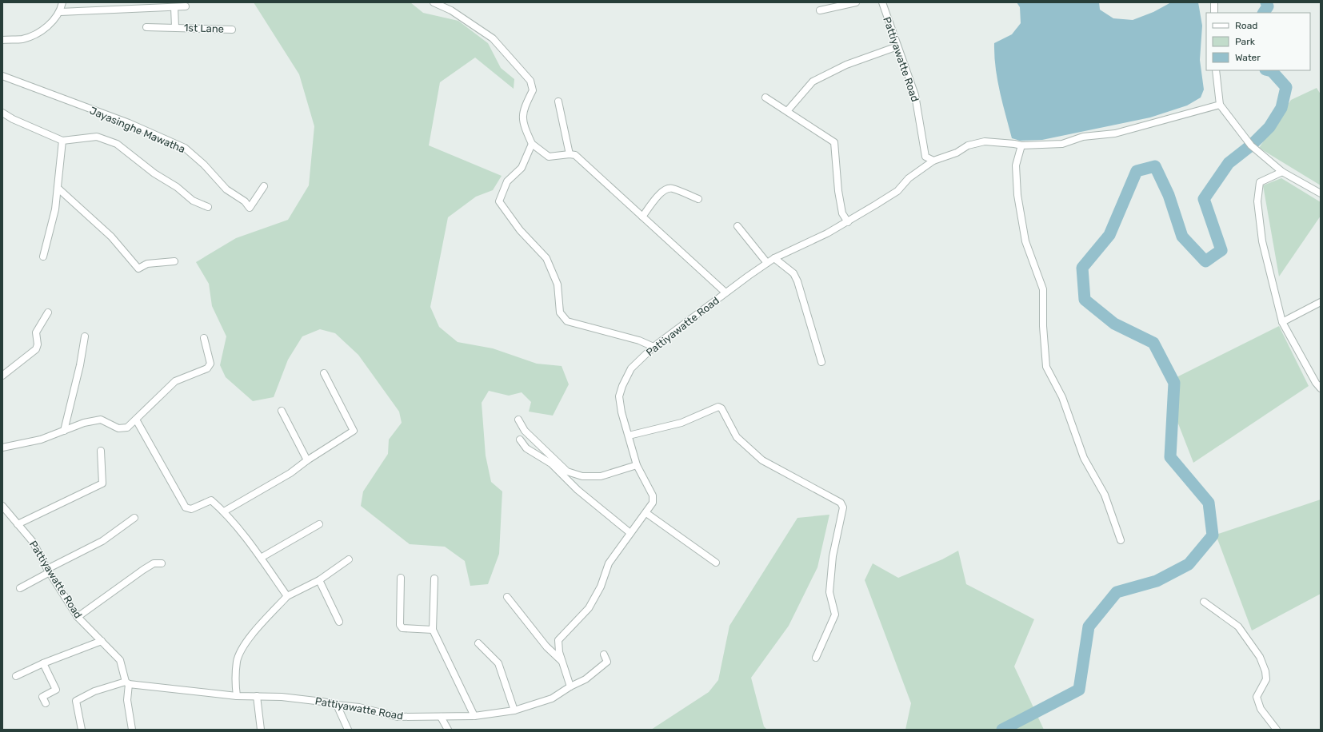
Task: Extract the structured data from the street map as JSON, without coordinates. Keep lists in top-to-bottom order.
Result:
{
  "streets": {
    "street": ["1st Lane", "Pattiyawatte Road", "Jayasinghe Mawatha"]
  },
  "legend": ["Road", "Park", "Water"]
}
